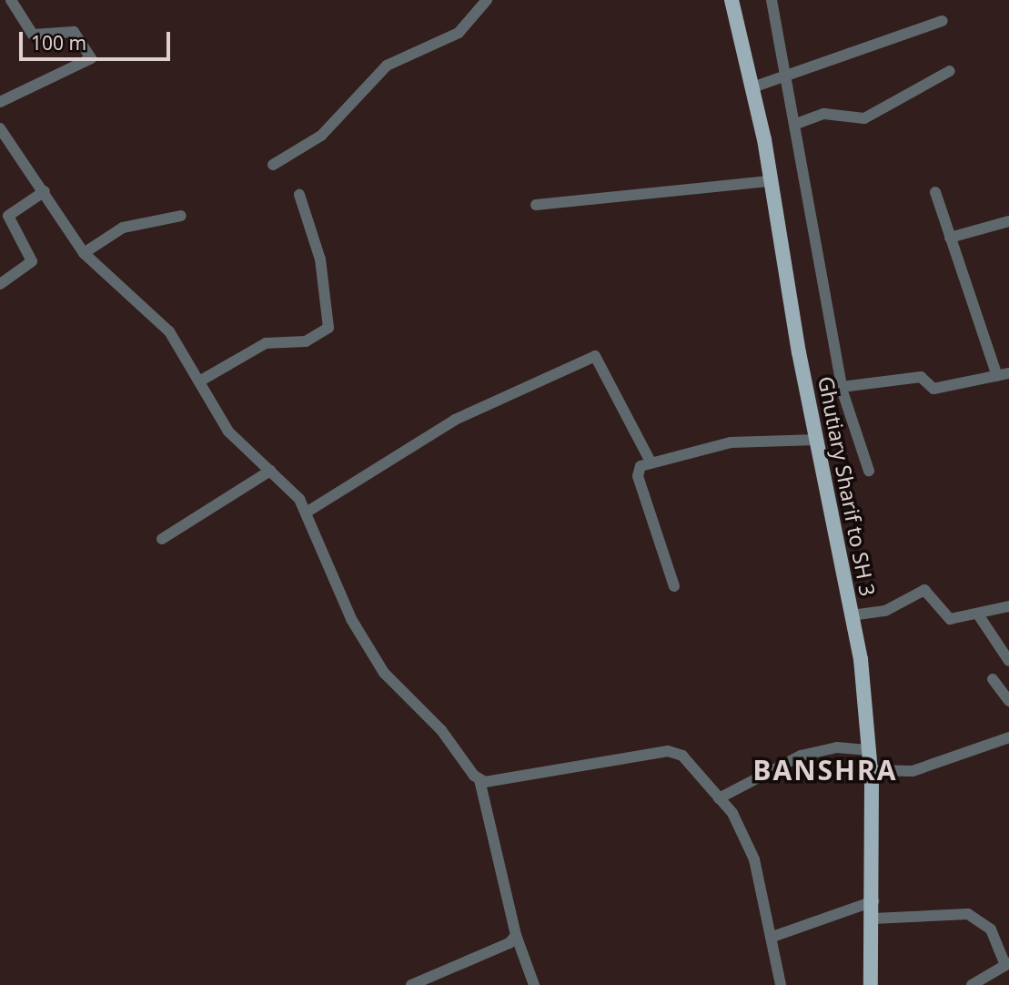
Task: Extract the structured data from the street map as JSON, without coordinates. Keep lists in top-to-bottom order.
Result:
{
  "streets": {
    "main road": ["Ghutiary Sharif to SH 3"]
  },
  "districts": ["BANSHRA"],
  "scale_bar": "100 m"
}
